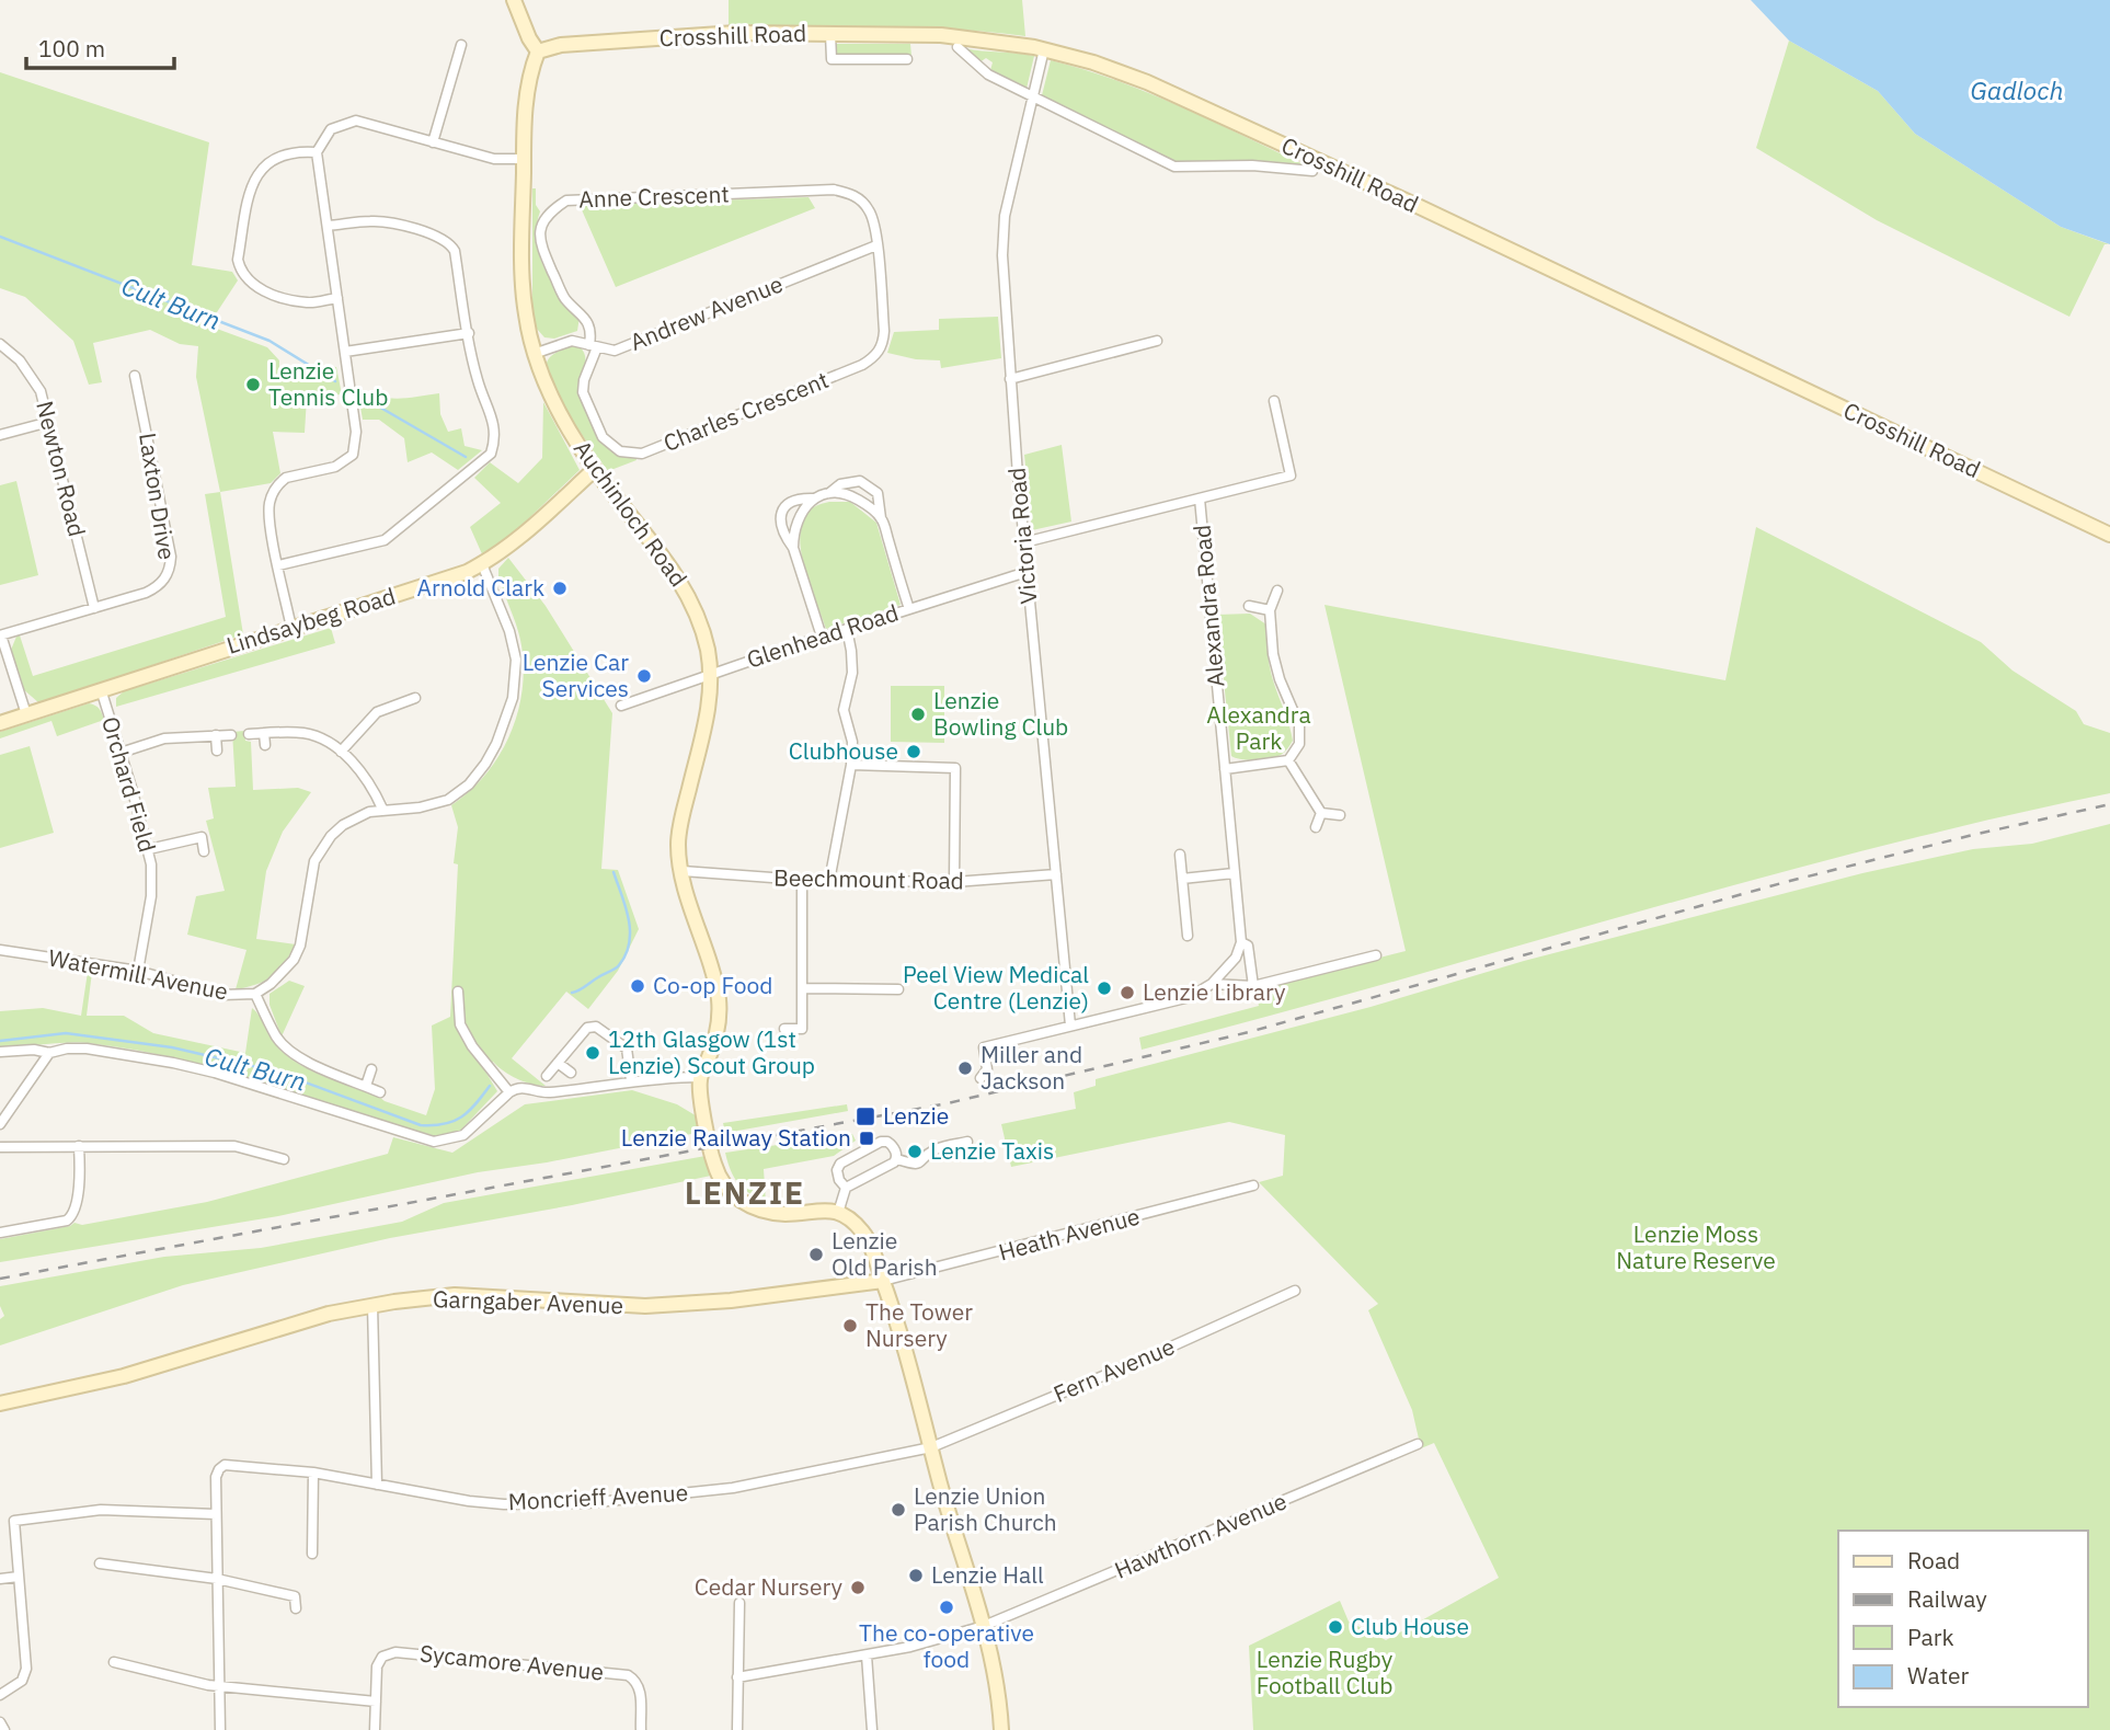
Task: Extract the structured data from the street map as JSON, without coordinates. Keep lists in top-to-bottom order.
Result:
{
  "streets": {
    "main road": [
      "Crosshill Road",
      "Auchinloch Road",
      "Lindsaybeg Road",
      "Garngaber Avenue"
    ],
    "street": [
      "Anne Crescent",
      "Andrew Avenue",
      "Charles Crescent",
      "Newton Road",
      "Laxton Drive",
      "Victoria Road",
      "Alexandra Road",
      "Glenhead Road",
      "Orchard Field",
      "Beechmount Road",
      "Watermill Avenue",
      "Heath Avenue",
      "Fern Avenue",
      "Moncrieff Avenue",
      "Hawthorn Avenue",
      "Sycamore Avenue"
    ]
  },
  "crossings": [
    ["Crosshill Road", "Auchinloch Road"],
    ["Crosshill Road", "Victoria Road"],
    ["Anne Crescent", "Andrew Avenue"],
    ["Anne Crescent", "Charles Crescent"],
    ["Andrew Avenue", "Charles Crescent"],
    ["Andrew Avenue", "Auchinloch Road"],
    ["Newton Road", "Laxton Drive"],
    ["Auchinloch Road", "Lindsaybeg Road"],
    ["Auchinloch Road", "Glenhead Road"],
    ["Auchinloch Road", "Beechmount Road"],
    ["Victoria Road", "Glenhead Road"],
    ["Victoria Road", "Beechmount Road"],
    ["Lindsaybeg Road", "Orchard Field"],
    ["Lindsaybeg Road", "Watermill Avenue"],
    ["Orchard Field", "Watermill Avenue"],
    ["Heath Avenue", "Garngaber Avenue"],
    ["Fern Avenue", "Moncrieff Avenue"]
  ],
  "districts": ["LENZIE"],
  "water": ["Gadloch", "Cult Burn"],
  "parks": ["Alexandra Park", "Lenzie Moss Nature Reserve", "Lenzie Rugby Football Club"],
  "places": {
    "other": [
      "Lenzie Tennis Club",
      "Arnold Clark",
      "Lenzie Car Services",
      "Lenzie Bowling Club",
      "Clubhouse",
      "Co-op Food",
      "Peel View Medical Centre (Lenzie)",
      "Lenzie Library",
      "12th Glasgow (1st Lenzie) Scout Group",
      "Miller and Jackson",
      "Lenzie Taxis",
      "Lenzie Old Parish",
      "The Tower Nursery",
      "Lenzie Union Parish Church",
      "Lenzie Hall",
      "Cedar Nursery",
      "The co-operative food",
      "Club House"
    ],
    "transit": ["Lenzie", "Lenzie Railway Station"]
  },
  "legend": [
    "Road",
    "Railway",
    "Park",
    "Water"
  ],
  "scale_bar": "100 m"
}
